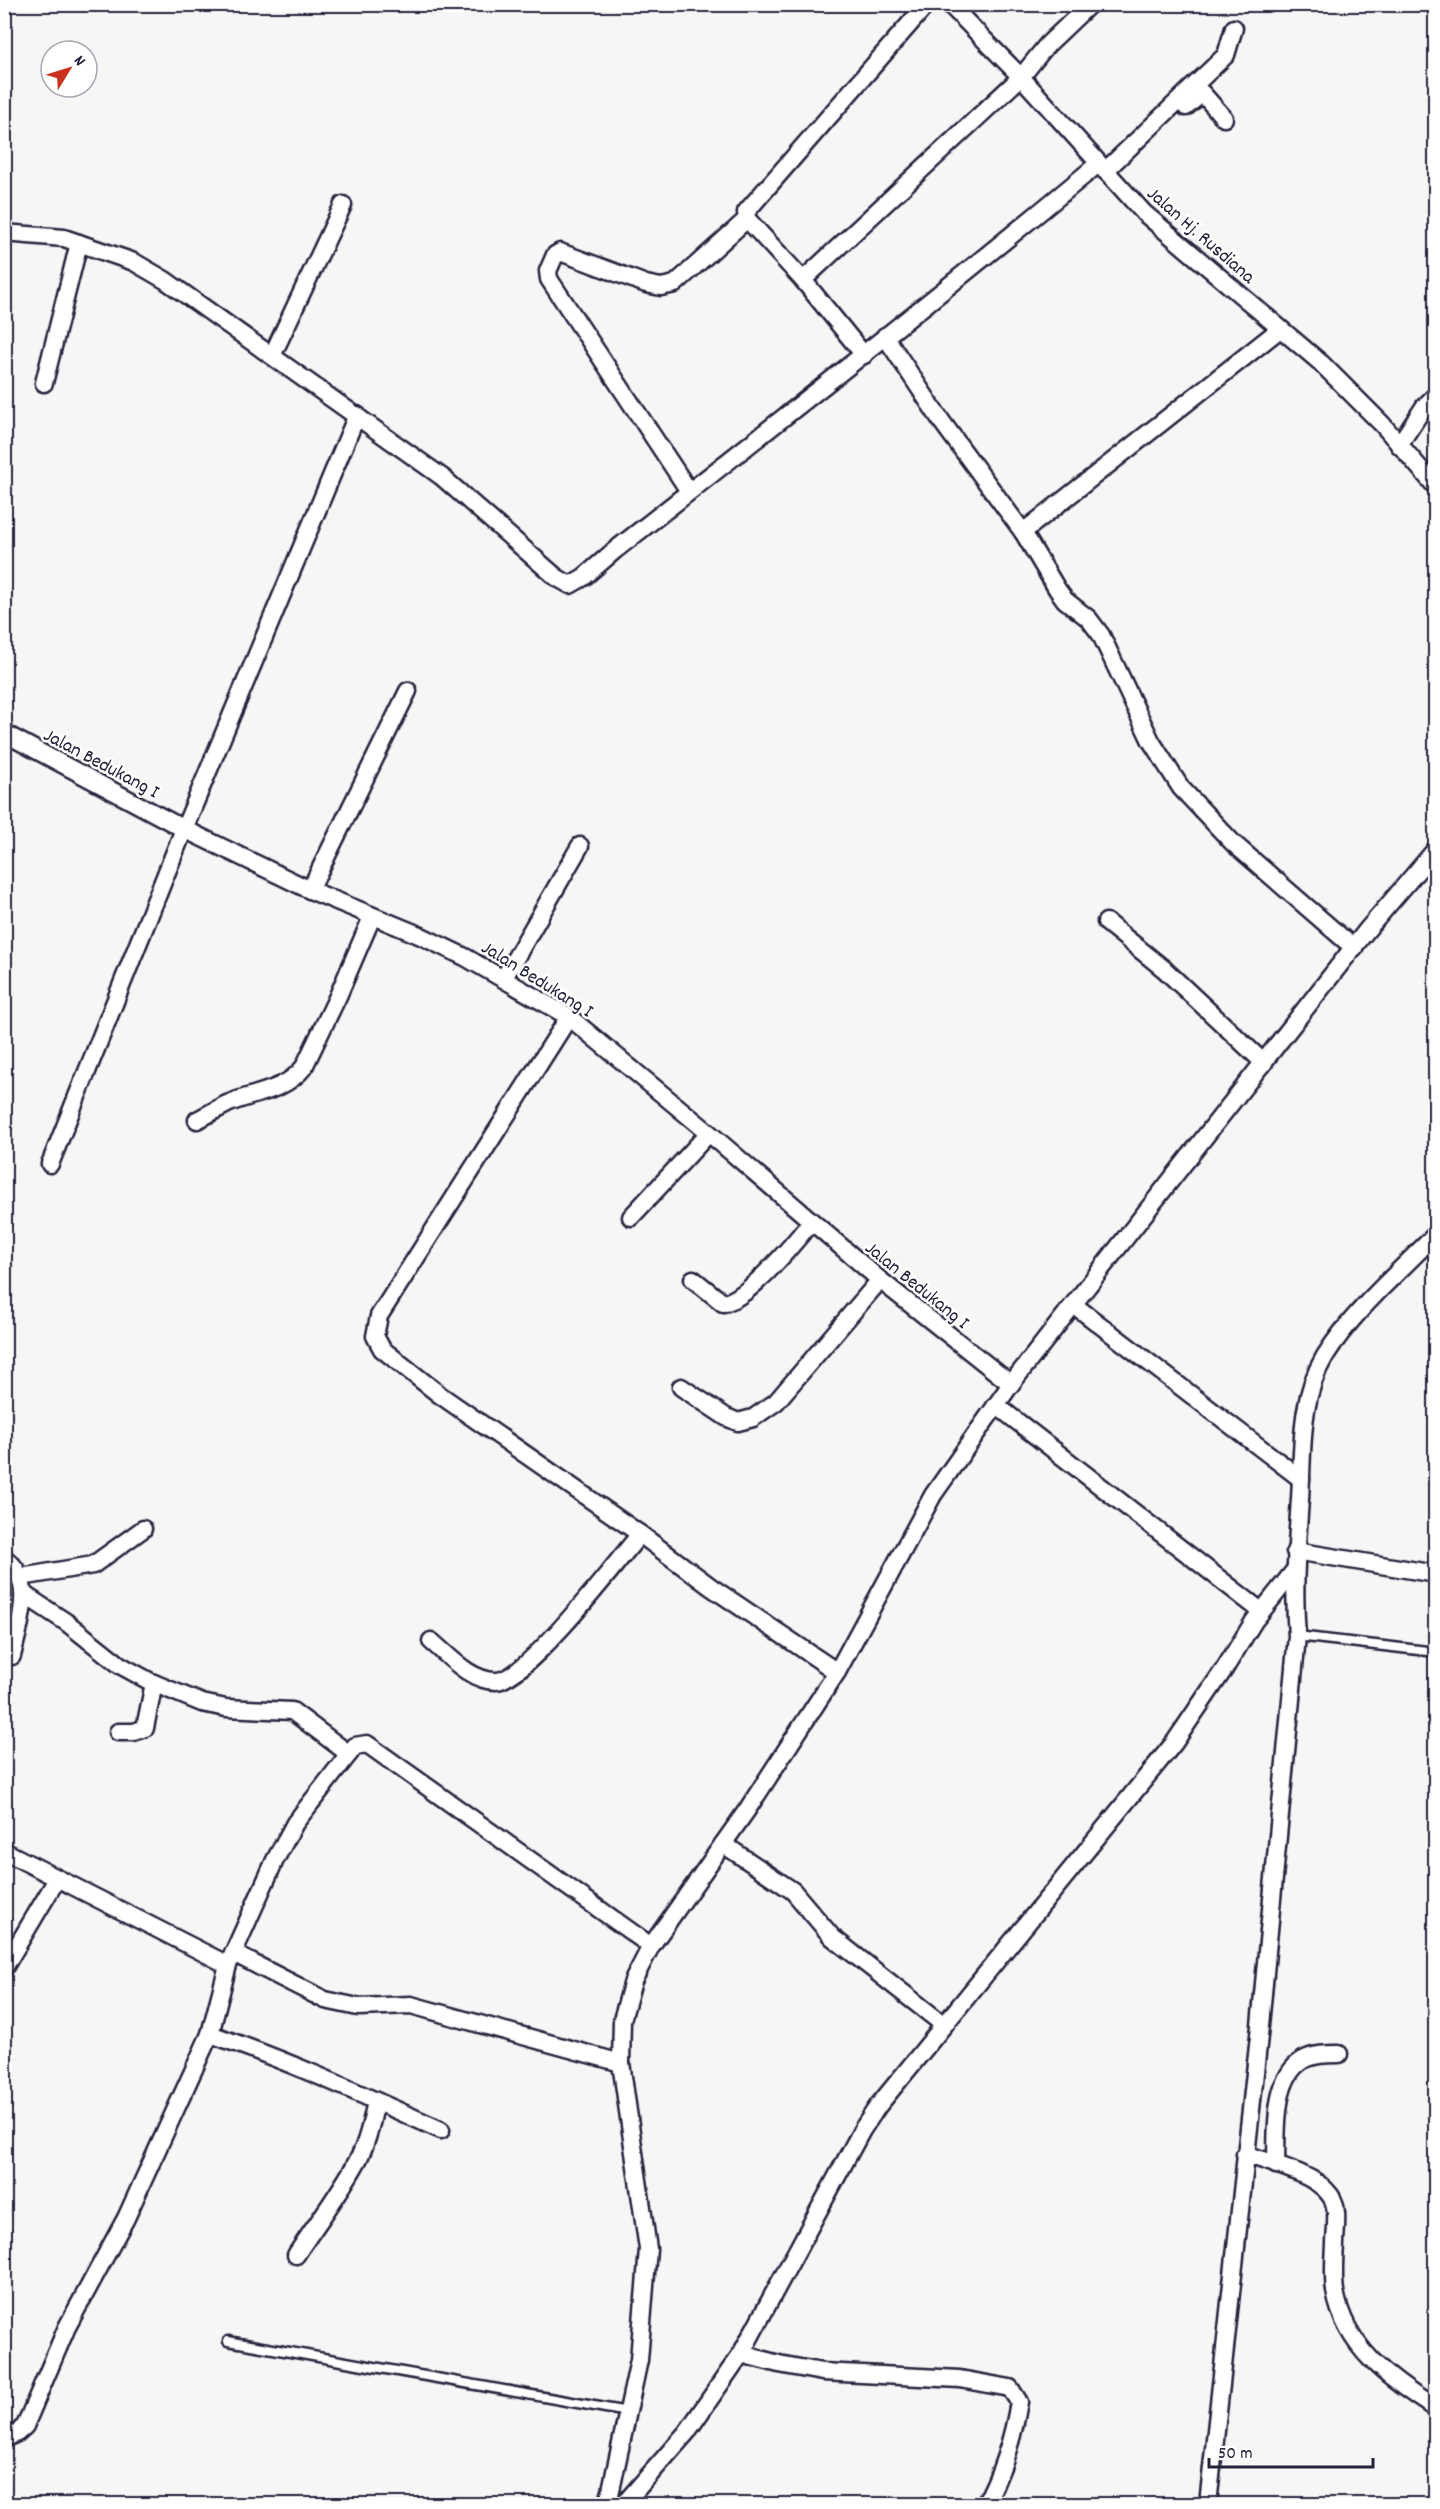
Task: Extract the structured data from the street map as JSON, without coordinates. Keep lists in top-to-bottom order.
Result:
{
  "streets": {
    "street": ["Jalan Hj. Rusdiana", "Jalan Bedukang I"]
  },
  "scale_bar": "50 m",
  "north": "top right"
}
